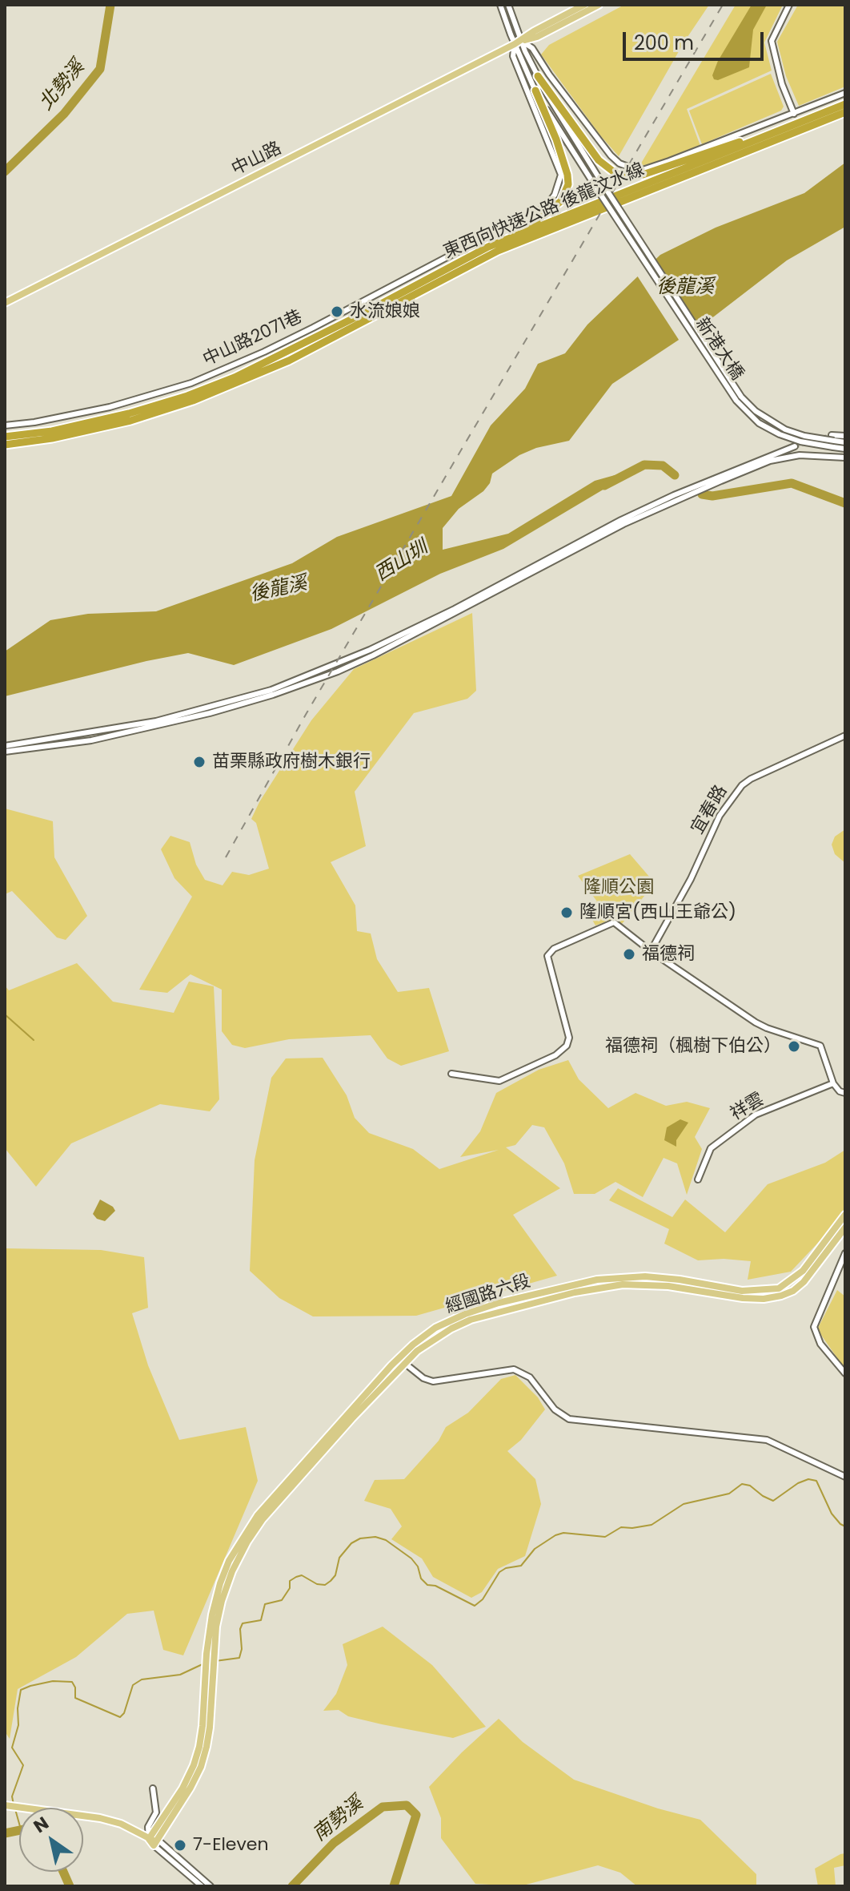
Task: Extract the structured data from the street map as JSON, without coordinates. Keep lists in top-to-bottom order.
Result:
{
  "streets": {
    "highway": ["東西向快速公路 後龍汶水線"],
    "main road": ["中山路", "經國路六段"],
    "street": [
      "中山路2071巷",
      "新港大橋",
      "宜春路",
      "祥雲"
    ]
  },
  "crossings": [
    ["中山路", "中山路2071巷"],
    ["中山路", "新港大橋"],
    ["中山路2071巷", "新港大橋"]
  ],
  "water": [
    "北勢溪",
    "後龍溪",
    "西山圳",
    "南勢溪"
  ],
  "parks": ["隆順公園"],
  "places": [
    "水流娘娘",
    "苗栗縣政府樹木銀行",
    "隆順宮(西山王爺公)",
    "福德祠",
    "福德祠（楓樹下伯公）",
    "7-Eleven"
  ],
  "scale_bar": "200 m",
  "north": "top left"
}
